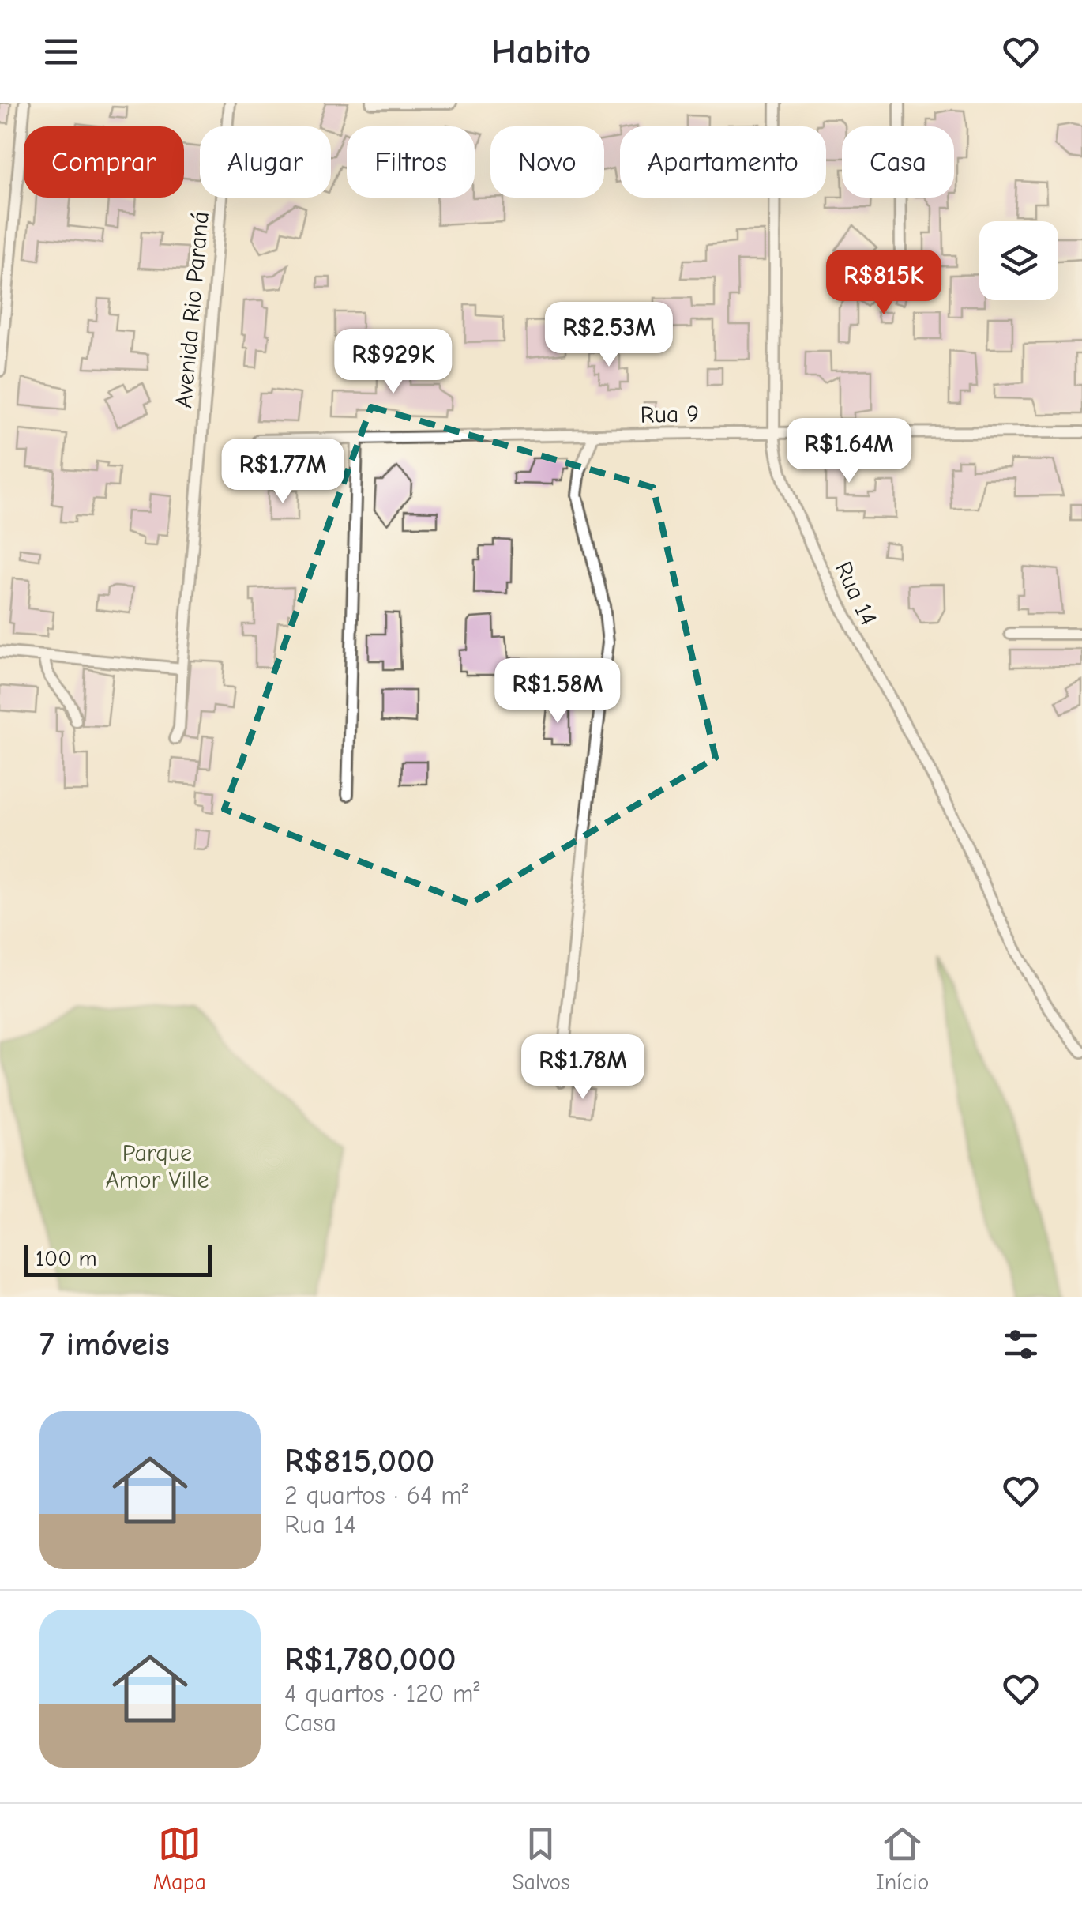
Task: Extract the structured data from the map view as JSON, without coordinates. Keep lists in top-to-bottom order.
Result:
{
  "streets": {
    "street": ["Avenida Rio Paraná", "Rua 9", "Rua 14"]
  },
  "crossings": [
    ["Rua 9", "Rua 14"]
  ],
  "parks": ["Parque Amor Ville"],
  "scale_bar": "100 m",
  "page": {
    "header": "Habito",
    "chip": [
      "Comprar",
      "Alugar",
      "Filtros",
      "Novo",
      "Apartamento",
      "Casa"
    ],
    "price": [
      "R$815K",
      "R$2.53M",
      "R$929K",
      "R$1.64M",
      "R$1.77M",
      "R$1.58M",
      "R$1.78M"
    ],
    "scale": "100 m",
    "heading": "7 imóveis",
    "list": [
      {
        "name": "R$815,000",
        "note": "2 quartos · 64 m² · Rua 14"
      },
      {
        "name": "R$1,780,000",
        "note": "4 quartos · 120 m² · Casa"
      }
    ],
    "tabs": ["Mapa", "Salvos", "Início"]
  }
}
